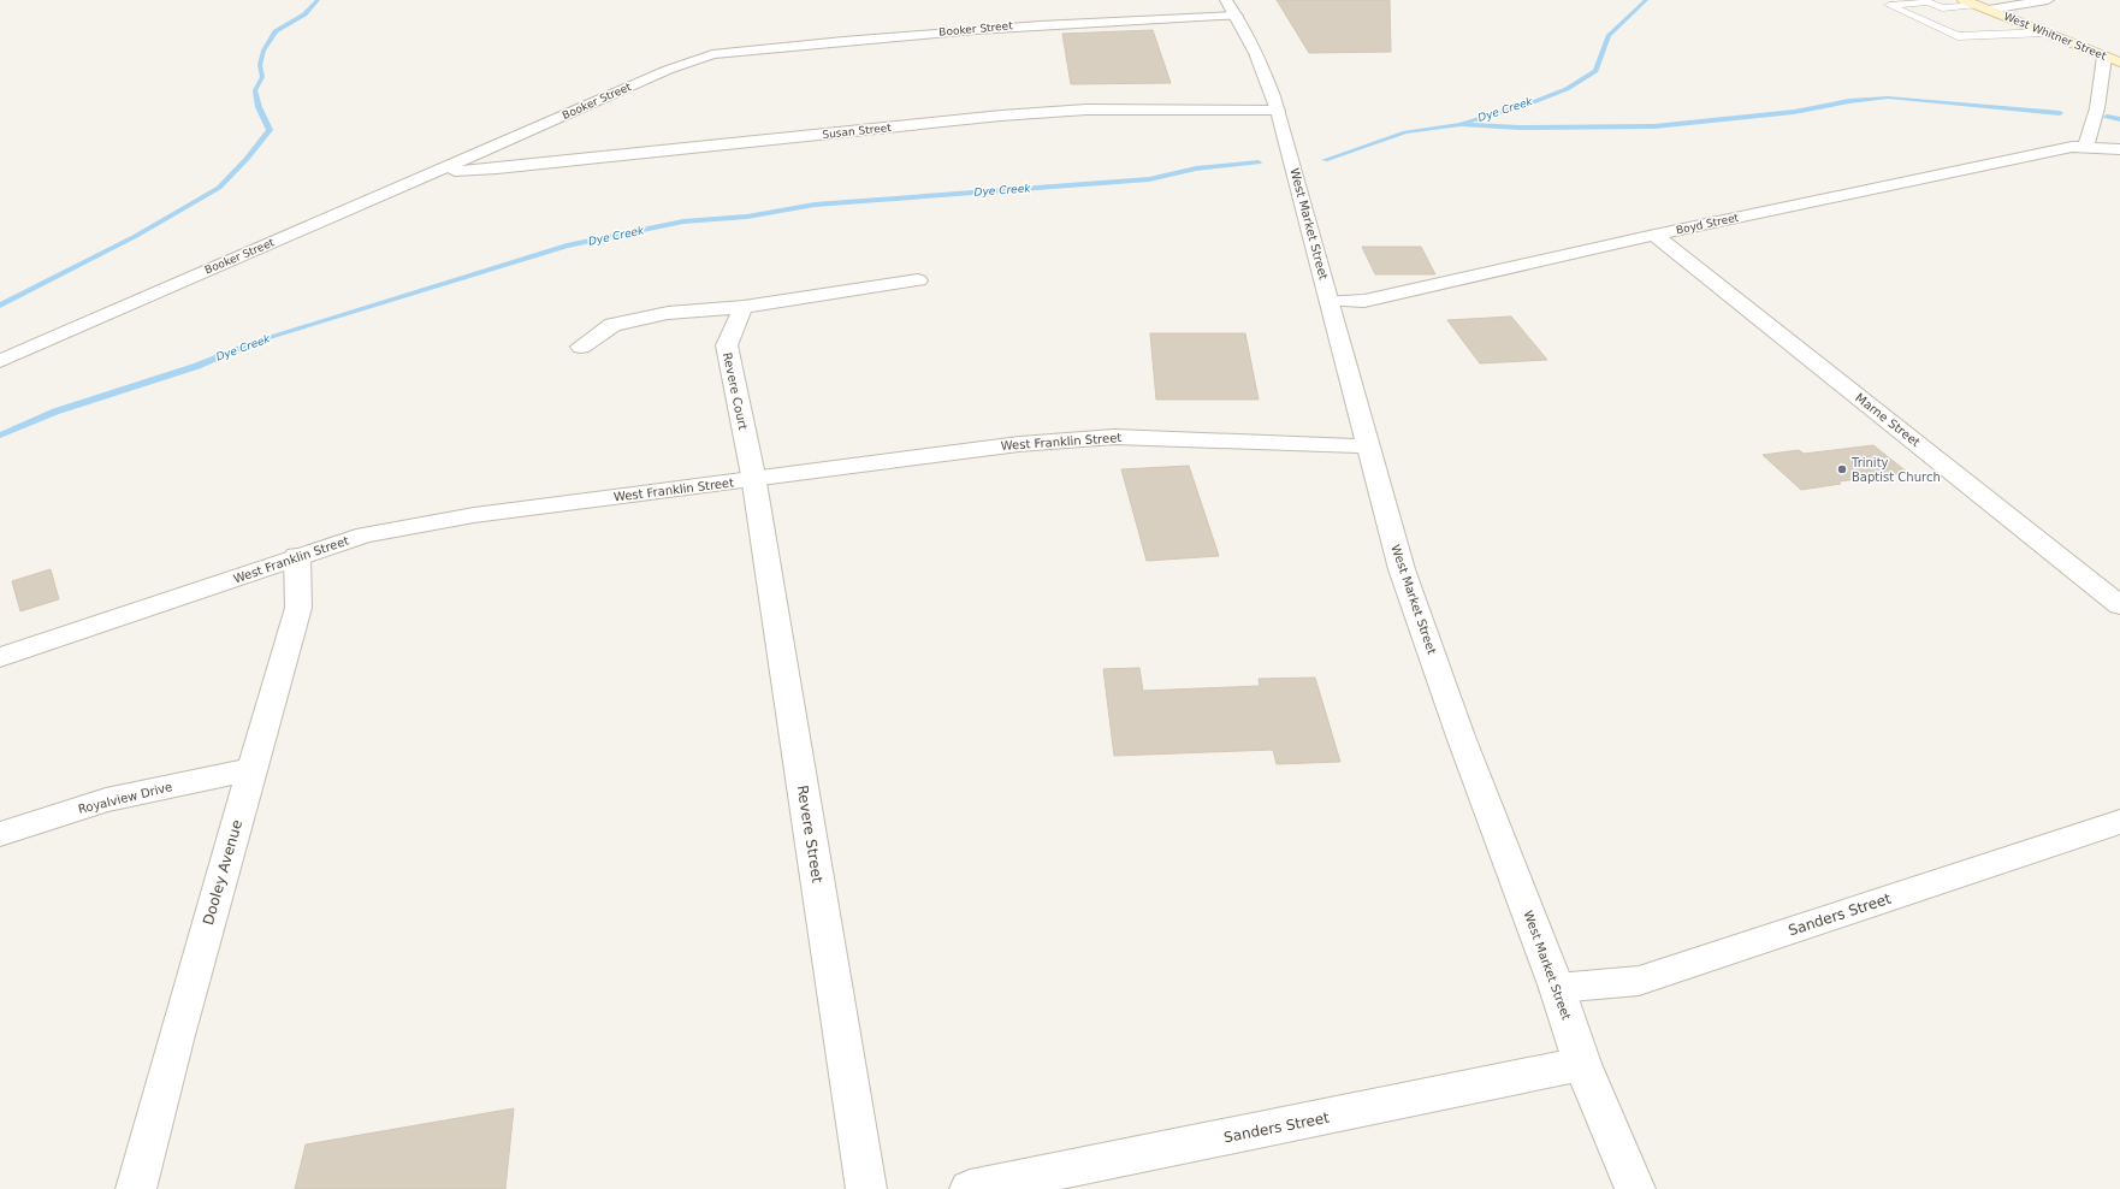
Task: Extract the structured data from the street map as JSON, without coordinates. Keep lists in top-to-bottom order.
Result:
{
  "streets": {
    "main road": ["West Whitner Street"],
    "street": [
      "Booker Street",
      "Susan Street",
      "West Market Street",
      "Boyd Street",
      "Revere Court",
      "Marne Street",
      "West Franklin Street",
      "Royalview Drive",
      "Revere Street",
      "Dooley Avenue",
      "Sanders Street"
    ]
  },
  "crossings": [
    ["Booker Street", "Susan Street"],
    ["Booker Street", "West Market Street"],
    ["Susan Street", "West Market Street"],
    ["West Market Street", "Boyd Street"],
    ["West Market Street", "West Franklin Street"],
    ["West Market Street", "Sanders Street"],
    ["Boyd Street", "Marne Street"],
    ["Revere Court", "West Franklin Street"],
    ["Revere Court", "Revere Street"],
    ["West Franklin Street", "Revere Street"],
    ["West Franklin Street", "Dooley Avenue"],
    ["Royalview Drive", "Dooley Avenue"]
  ],
  "water": ["Dye Creek"],
  "places": ["Trinity Baptist Church"]
}
